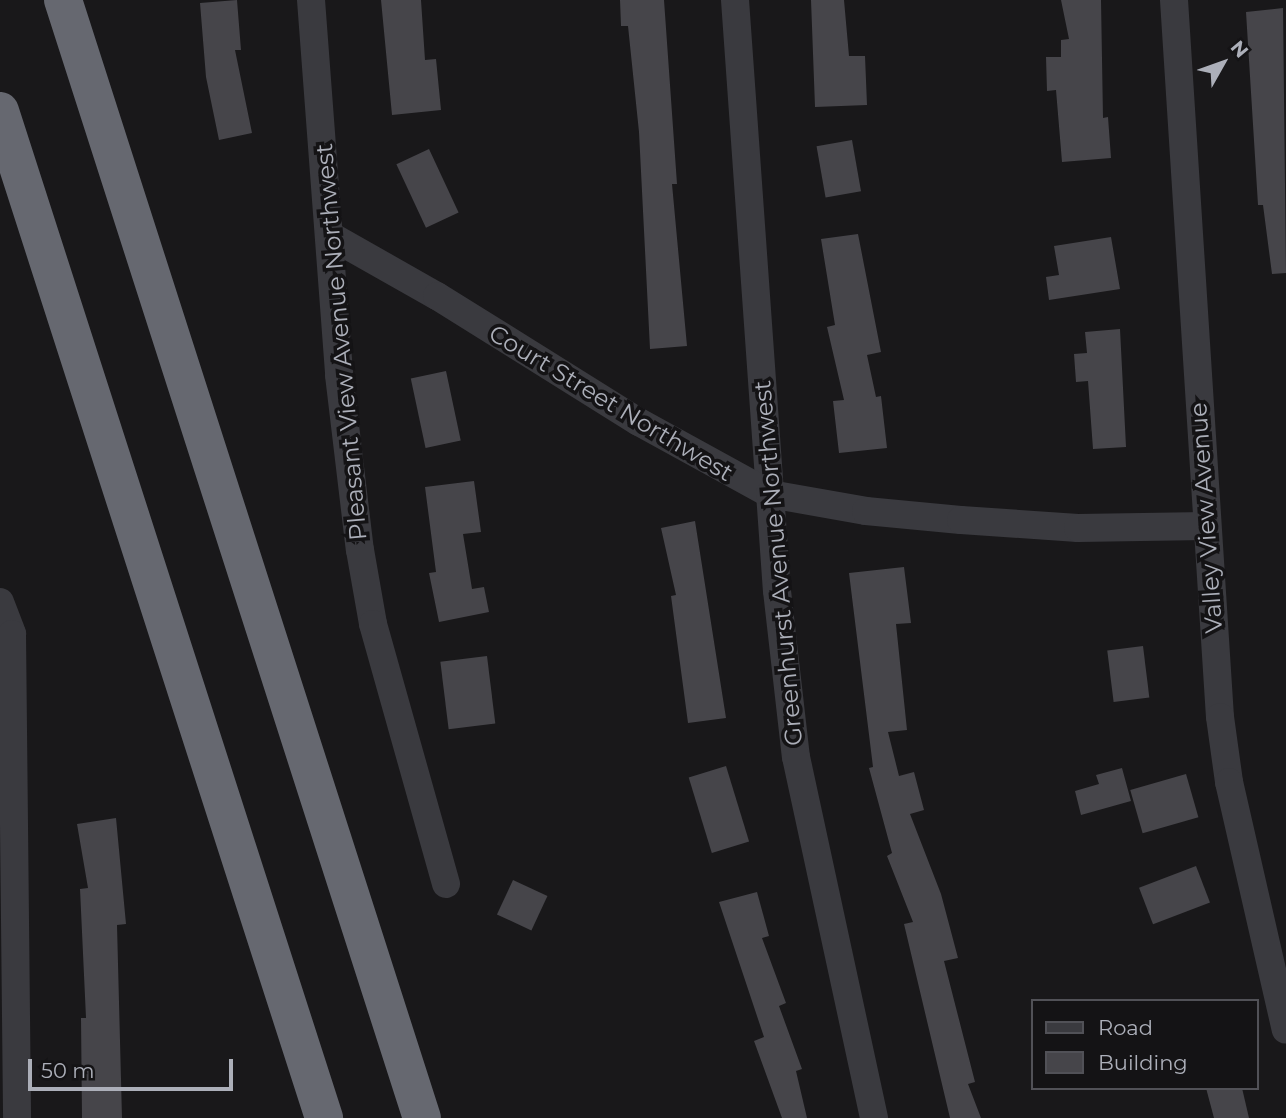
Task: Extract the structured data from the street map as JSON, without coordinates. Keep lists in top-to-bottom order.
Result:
{
  "streets": {
    "street": [
      "Pleasant View Avenue Northwest",
      "Court Street Northwest",
      "Valley View Avenue",
      "Greenhurst Avenue Northwest"
    ]
  },
  "crossings": [
    ["Pleasant View Avenue Northwest", "Court Street Northwest"],
    ["Court Street Northwest", "Valley View Avenue"],
    ["Court Street Northwest", "Greenhurst Avenue Northwest"]
  ],
  "legend": ["Road", "Building"],
  "scale_bar": "50 m",
  "north": "top right"
}
